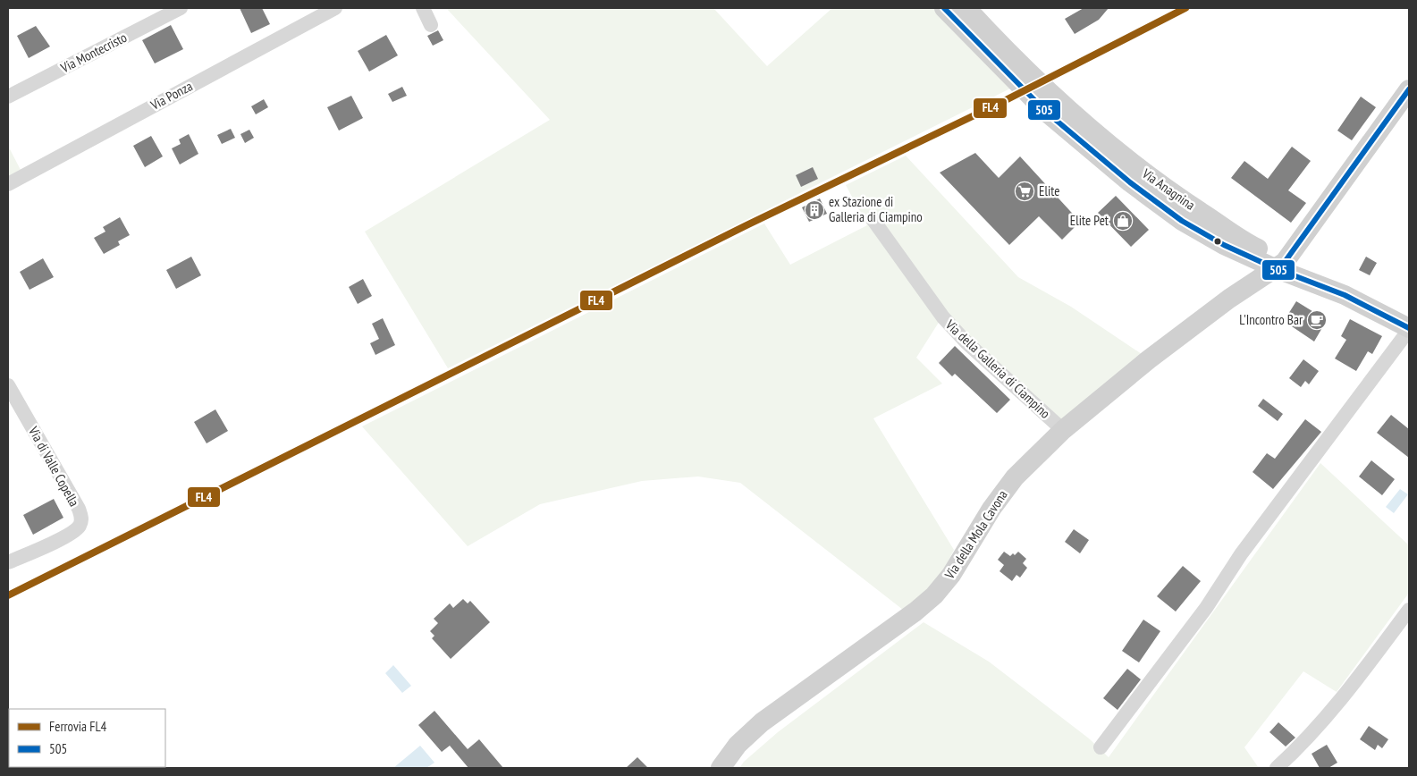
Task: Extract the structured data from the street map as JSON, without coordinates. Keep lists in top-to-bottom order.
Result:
{
  "streets": {
    "main road": ["Via Anagnina", "Via della Mola Cavona"],
    "street": [
      "Via Montecristo",
      "Via Ponza",
      "Via della Galleria di Ciampino",
      "Via di Valle Copella"
    ]
  },
  "crossings": [
    ["Via Anagnina", "Via della Mola Cavona"],
    ["Via della Galleria di Ciampino", "Via della Mola Cavona"]
  ],
  "places": {
    "supermarket": ["Elite"],
    "building": ["ex Stazione di Galleria di Ciampino"],
    "shop": ["Elite Pet"],
    "cafe": ["L'Incontro Bar"]
  },
  "lines": ["rail line FL4", "transit line 505"],
  "legend": ["Ferrovia FL4", "505"]
}
